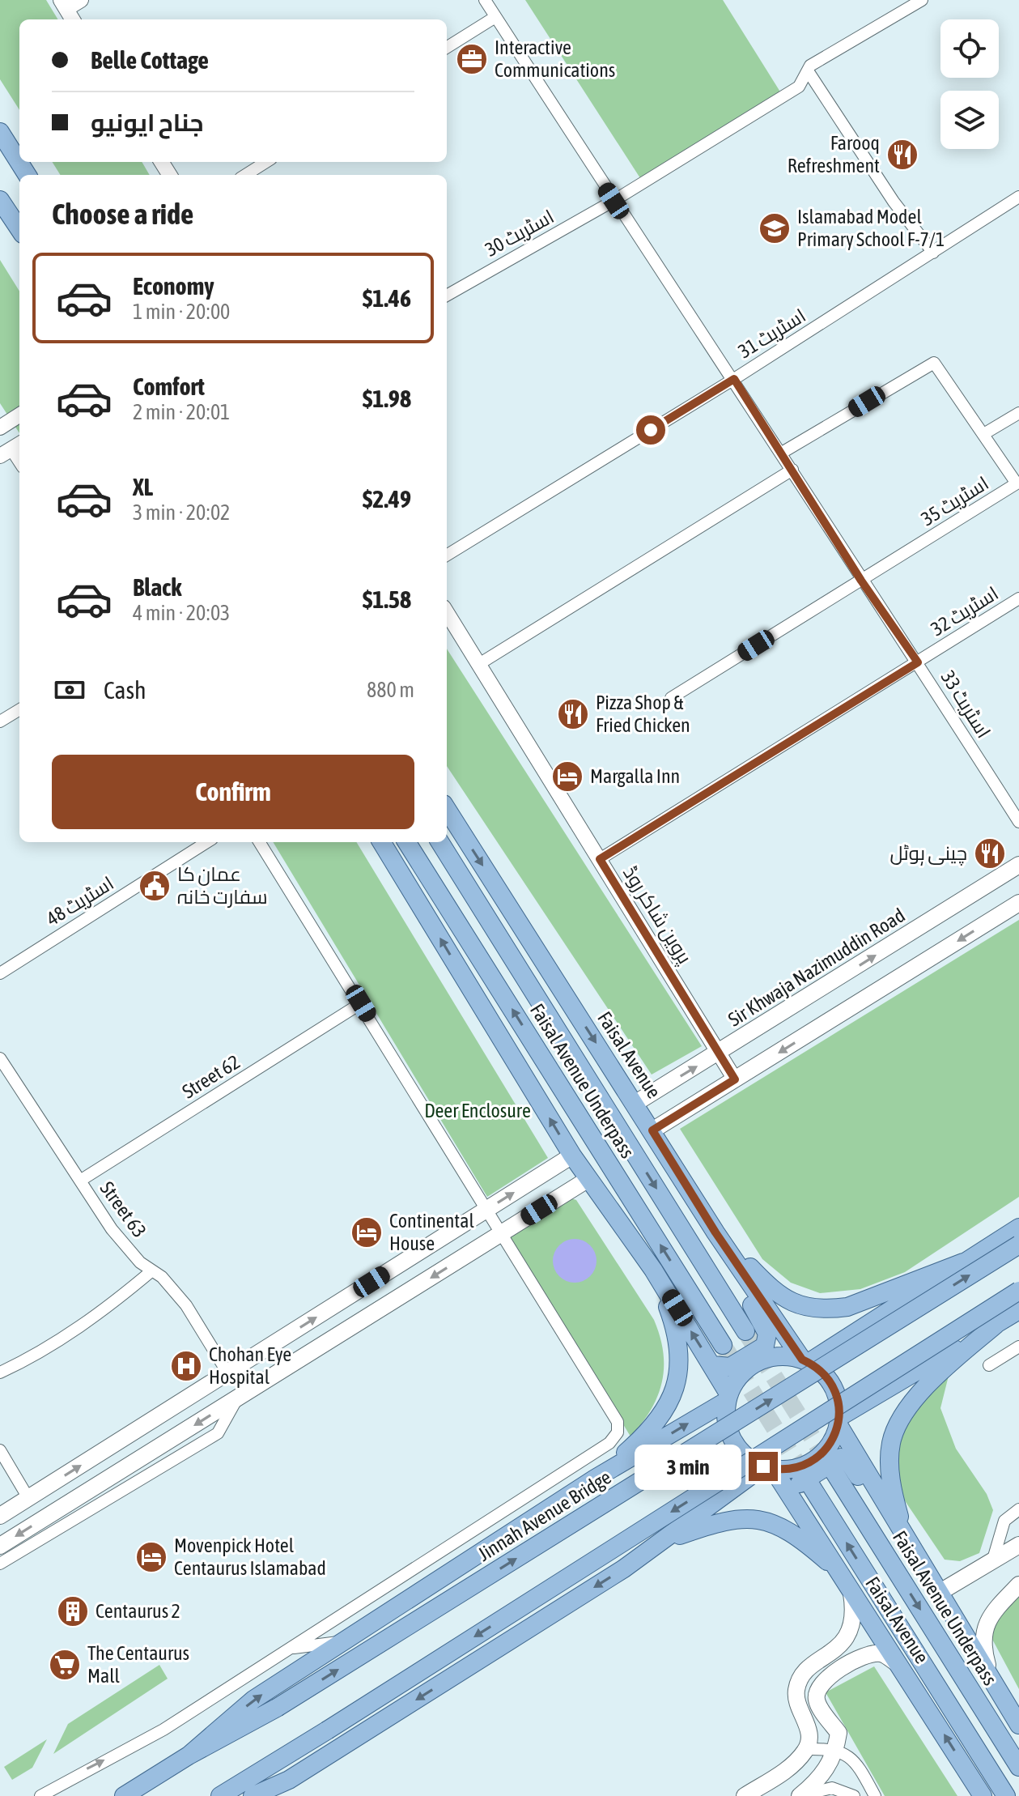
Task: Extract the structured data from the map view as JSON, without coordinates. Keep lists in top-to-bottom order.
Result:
{
  "streets": {
    "main road": [
      "Sir Khwaja Nazimuddin Road",
      "Faisal Avenue",
      "Faisal Avenue Underpass",
      "Jinnah Avenue Bridge"
    ],
    "street": [
      "اسٹریٹ 30",
      "اسٹریٹ 31",
      "اسٹریٹ 35",
      "اسٹریٹ 32",
      "اسٹریٹ 33",
      "اسٹریٹ 48",
      "پروین شاکر روڈ",
      "Street 62",
      "Street 63"
    ]
  },
  "crossings": [
    ["اسٹریٹ 30", "اسٹریٹ 33"],
    ["اسٹریٹ 31", "اسٹریٹ 33"],
    ["اسٹریٹ 35", "اسٹریٹ 33"],
    ["اسٹریٹ 32", "اسٹریٹ 33"],
    ["اسٹریٹ 32", "پروین شاکر روڈ"],
    ["پروین شاکر روڈ", "Sir Khwaja Nazimuddin Road"],
    ["Sir Khwaja Nazimuddin Road", "Faisal Avenue"],
    ["Street 62", "Street 63"]
  ],
  "parks": ["Deer Enclosure"],
  "places": {
    "office": ["Interactive Communications"],
    "restaurant": ["Farooq Refreshment", "Pizza Shop & Fried Chicken", "چینی ہوٹل"],
    "school or university": ["Islamabad Model Primary School F-7/1"],
    "hotel": ["Margalla Inn", "Continental House", "Movenpick Hotel Centaurus Islamabad"],
    "public building": ["عمان کا سفارت خانہ"],
    "hospital": ["Chohan Eye Hospital"],
    "building": ["Centaurus 2"],
    "supermarket": ["The Centaurus Mall"]
  },
  "page": {
    "banner": ["Belle Cottage", "جناح ایونیو"],
    "heading": "Choose a ride",
    "list": [
      {
        "name": "Economy",
        "note": "1 min · 20:00",
        "value": "$1.46"
      },
      {
        "name": "Comfort",
        "note": "2 min · 20:01",
        "value": "$1.98"
      },
      {
        "name": "XL",
        "note": "3 min · 20:02",
        "value": "$2.49"
      },
      {
        "name": "Black",
        "note": "4 min · 20:03",
        "value": "$1.58"
      }
    ],
    "pay": ["Cash", "880 m"],
    "buttons": "Confirm",
    "bubble": "3 min"
  }
}
